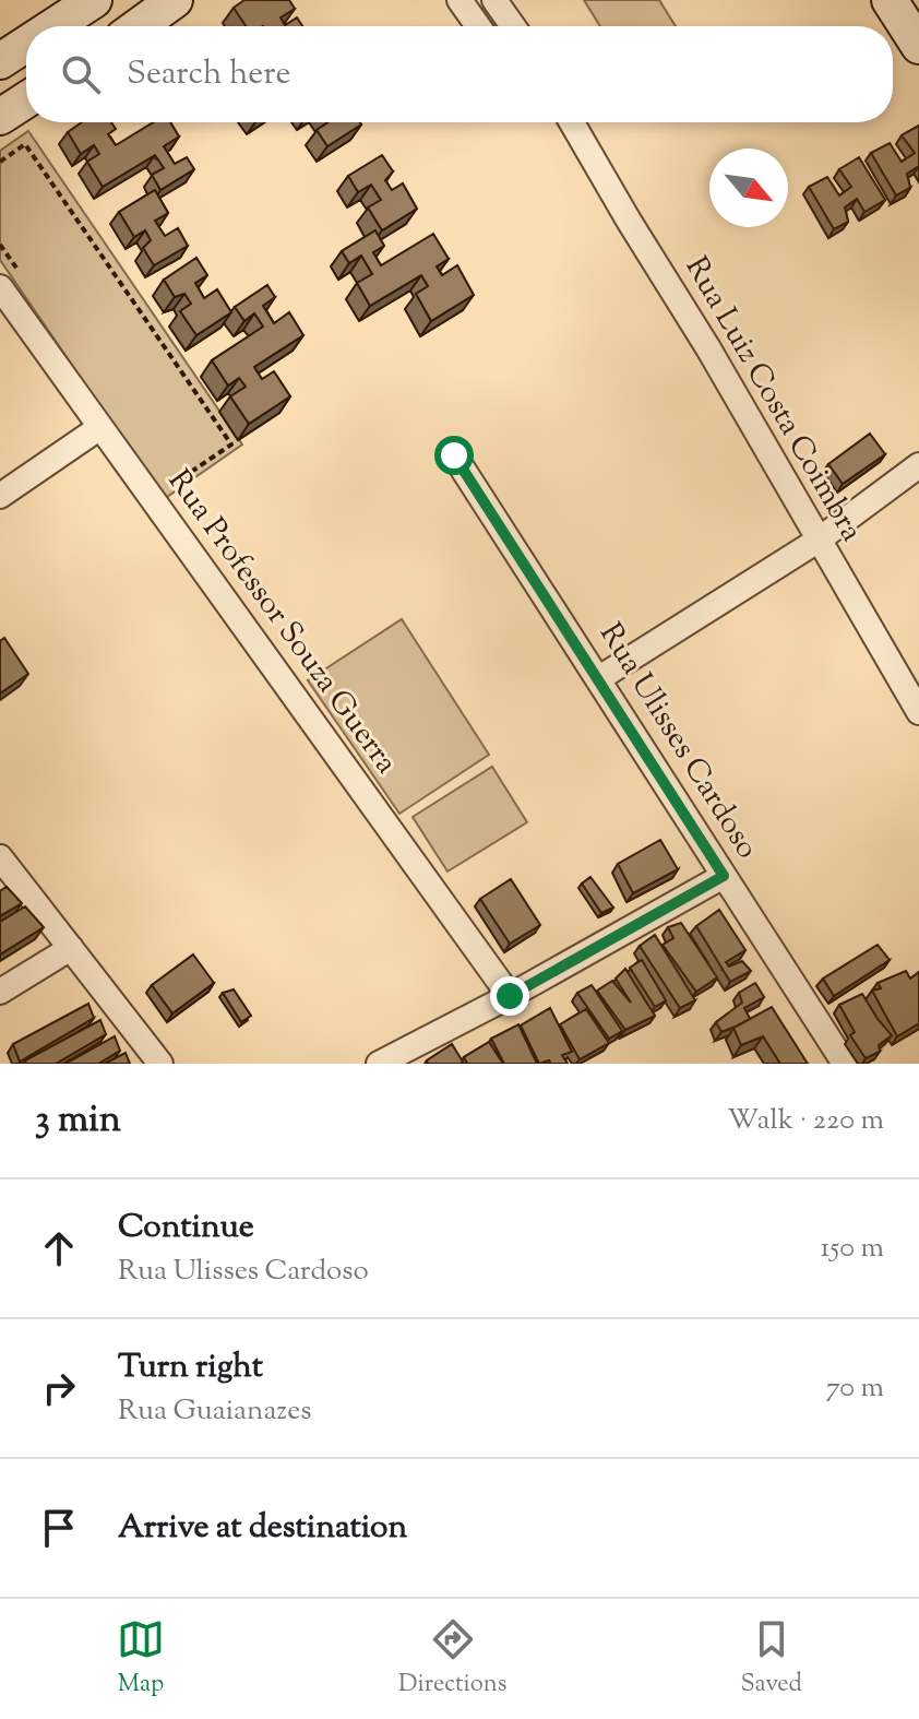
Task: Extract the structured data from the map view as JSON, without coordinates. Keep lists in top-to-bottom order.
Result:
{
  "streets": {
    "street": ["Rua Luiz Costa Coimbra", "Rua Professor Souza Guerra", "Rua Ulisses Cardoso"]
  },
  "north": "bottom right",
  "page": {
    "search": "Search here",
    "heading": ["3 min", "Walk · 220 m"],
    "list": [
      ["Continue", "Rua Ulisses Cardoso", "150 m"],
      ["Turn right", "Rua Guaianazes", "70 m"],
      "Arrive at destination"
    ],
    "nav": ["Map", "Directions", "Saved"]
  }
}
